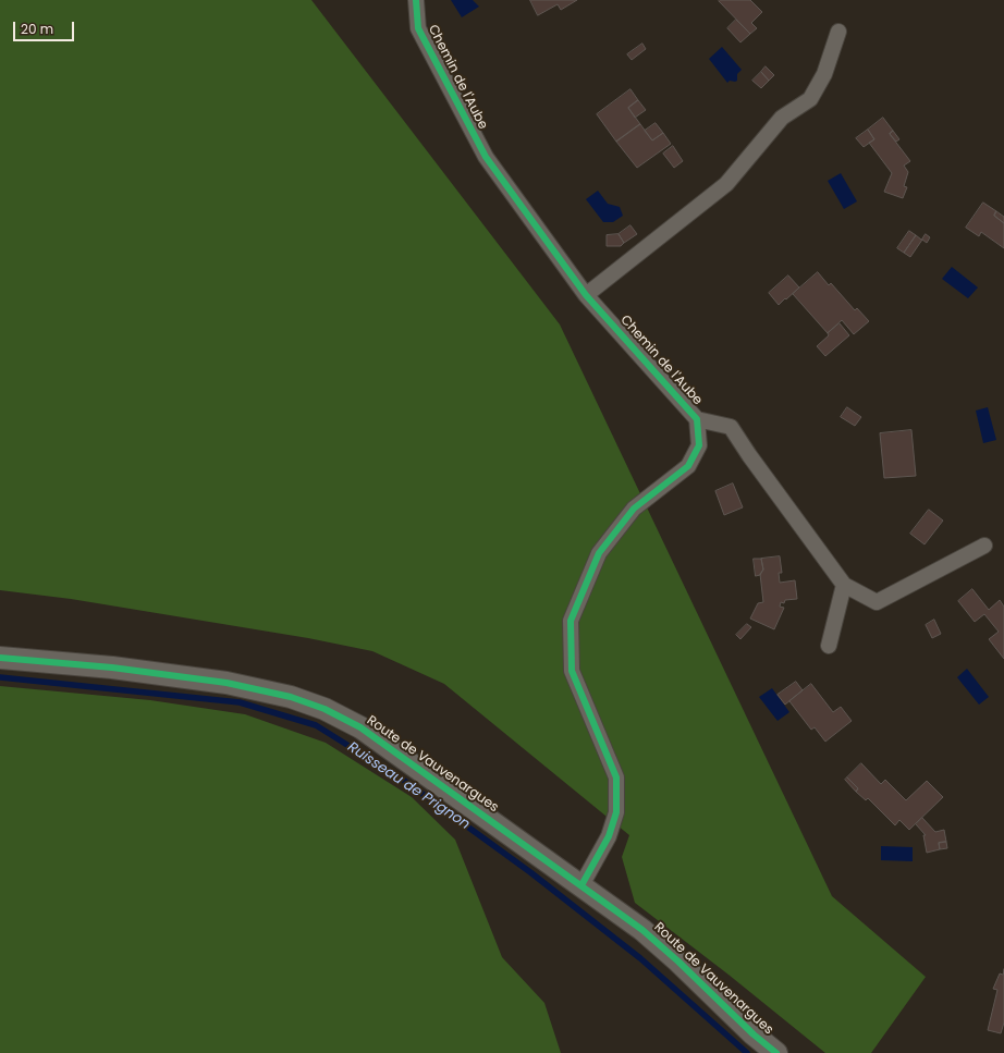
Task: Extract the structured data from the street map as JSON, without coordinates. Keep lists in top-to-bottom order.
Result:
{
  "streets": {
    "main road": ["Route de Vauvenargues"],
    "street": ["Chemin de l'Aube"]
  },
  "crossings": [
    ["Chemin de l'Aube", "Route de Vauvenargues"]
  ],
  "water": ["Ruisseau de Prignon"],
  "scale_bar": "20 m"
}
